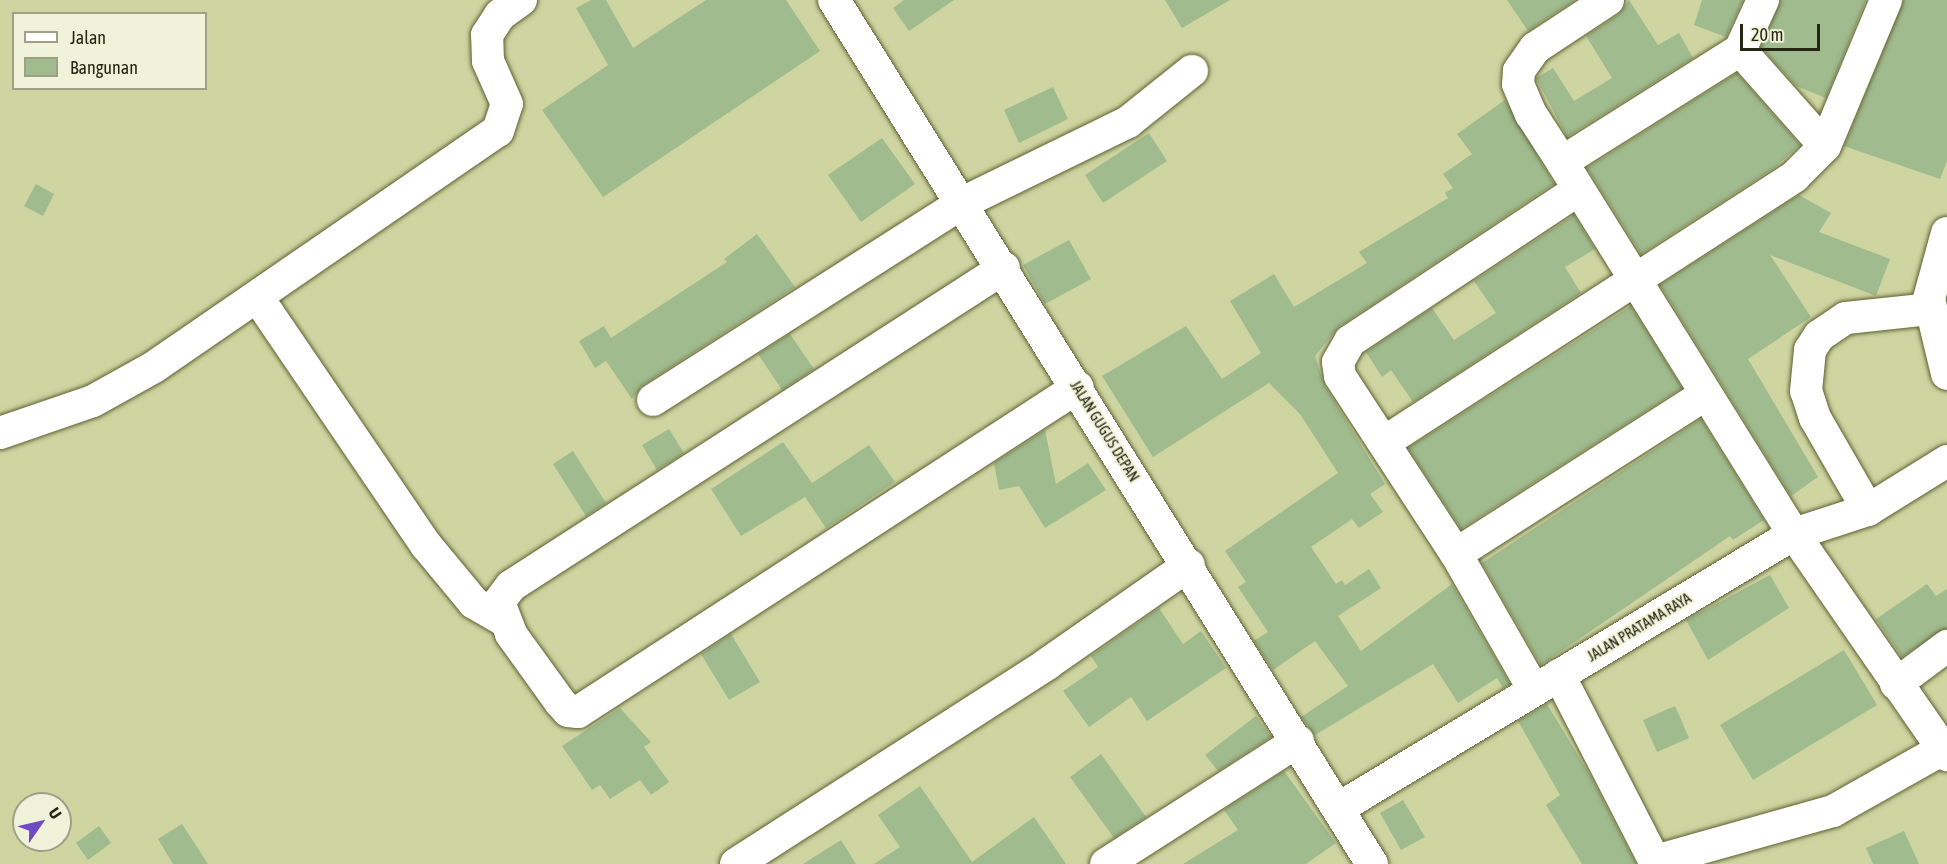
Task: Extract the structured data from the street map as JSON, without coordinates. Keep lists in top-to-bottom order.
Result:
{
  "streets": {
    "street": ["JALAN GUGUS DEPAN", "JALAN PRATAMA RAYA"]
  },
  "crossings": [
    ["JALAN GUGUS DEPAN", "JALAN PRATAMA RAYA"]
  ],
  "legend": ["Jalan", "Bangunan"],
  "scale_bar": "20 m",
  "north": "top right"
}
